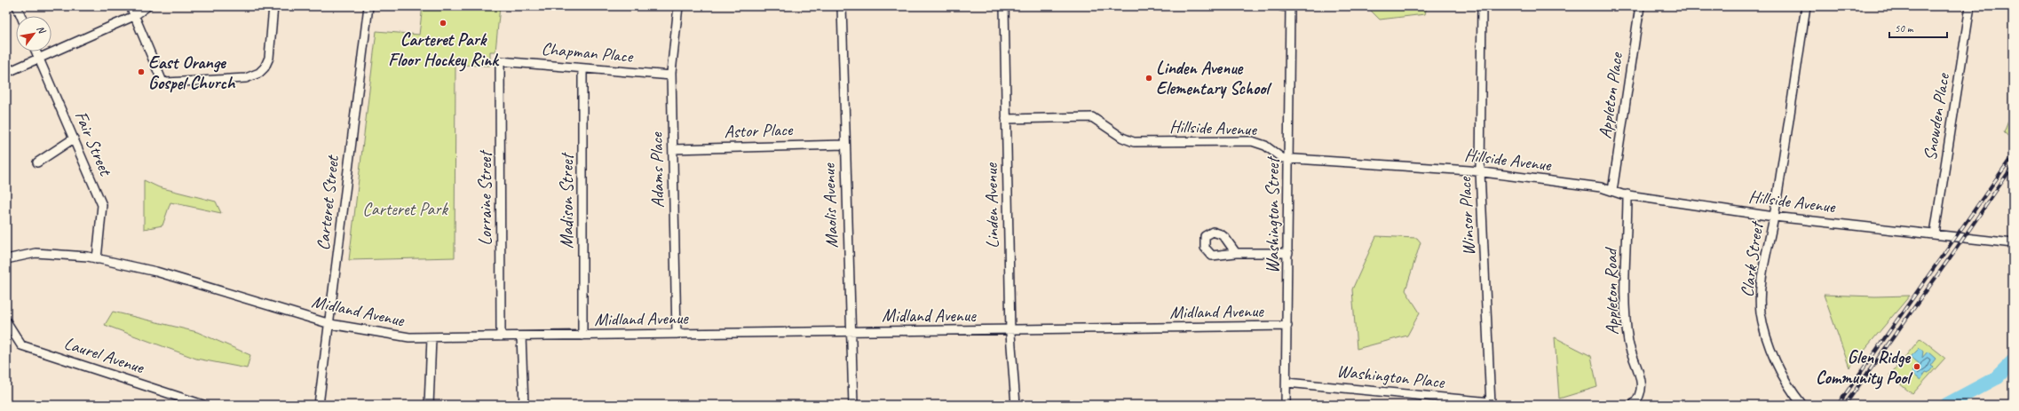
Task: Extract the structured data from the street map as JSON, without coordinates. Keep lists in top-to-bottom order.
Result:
{
  "streets": {
    "street": [
      "Chapman Place",
      "Appleton Place",
      "Snowden Place",
      "Hillside Avenue",
      "Astor Place",
      "Fair Street",
      "Adams Place",
      "Lorraine Street",
      "Madison Street",
      "Carteret Street",
      "Maolis Avenue",
      "Linden Avenue",
      "Washington Street",
      "Winsor Place",
      "Clark Street",
      "Appleton Road",
      "Midland Avenue",
      "Laurel Avenue",
      "Washington Place"
    ]
  },
  "crossings": [
    ["Chapman Place", "Adams Place"],
    ["Chapman Place", "Lorraine Street"],
    ["Chapman Place", "Madison Street"],
    ["Appleton Place", "Hillside Avenue"],
    ["Snowden Place", "Hillside Avenue"],
    ["Hillside Avenue", "Linden Avenue"],
    ["Hillside Avenue", "Washington Street"],
    ["Hillside Avenue", "Winsor Place"],
    ["Hillside Avenue", "Clark Street"],
    ["Hillside Avenue", "Appleton Road"],
    ["Astor Place", "Adams Place"],
    ["Astor Place", "Maolis Avenue"],
    ["Fair Street", "Midland Avenue"],
    ["Adams Place", "Midland Avenue"],
    ["Lorraine Street", "Midland Avenue"],
    ["Madison Street", "Midland Avenue"],
    ["Carteret Street", "Midland Avenue"],
    ["Maolis Avenue", "Midland Avenue"],
    ["Linden Avenue", "Midland Avenue"],
    ["Washington Street", "Midland Avenue"],
    ["Washington Street", "Washington Place"],
    ["Winsor Place", "Washington Place"]
  ],
  "parks": ["Carteret Park"],
  "places": [
    "Carteret Park Floor Hockey Rink",
    "East Orange Gospel Church",
    "Linden Avenue Elementary School",
    "Glen Ridge Community Pool"
  ],
  "scale_bar": "50 m",
  "north": "top right"
}
